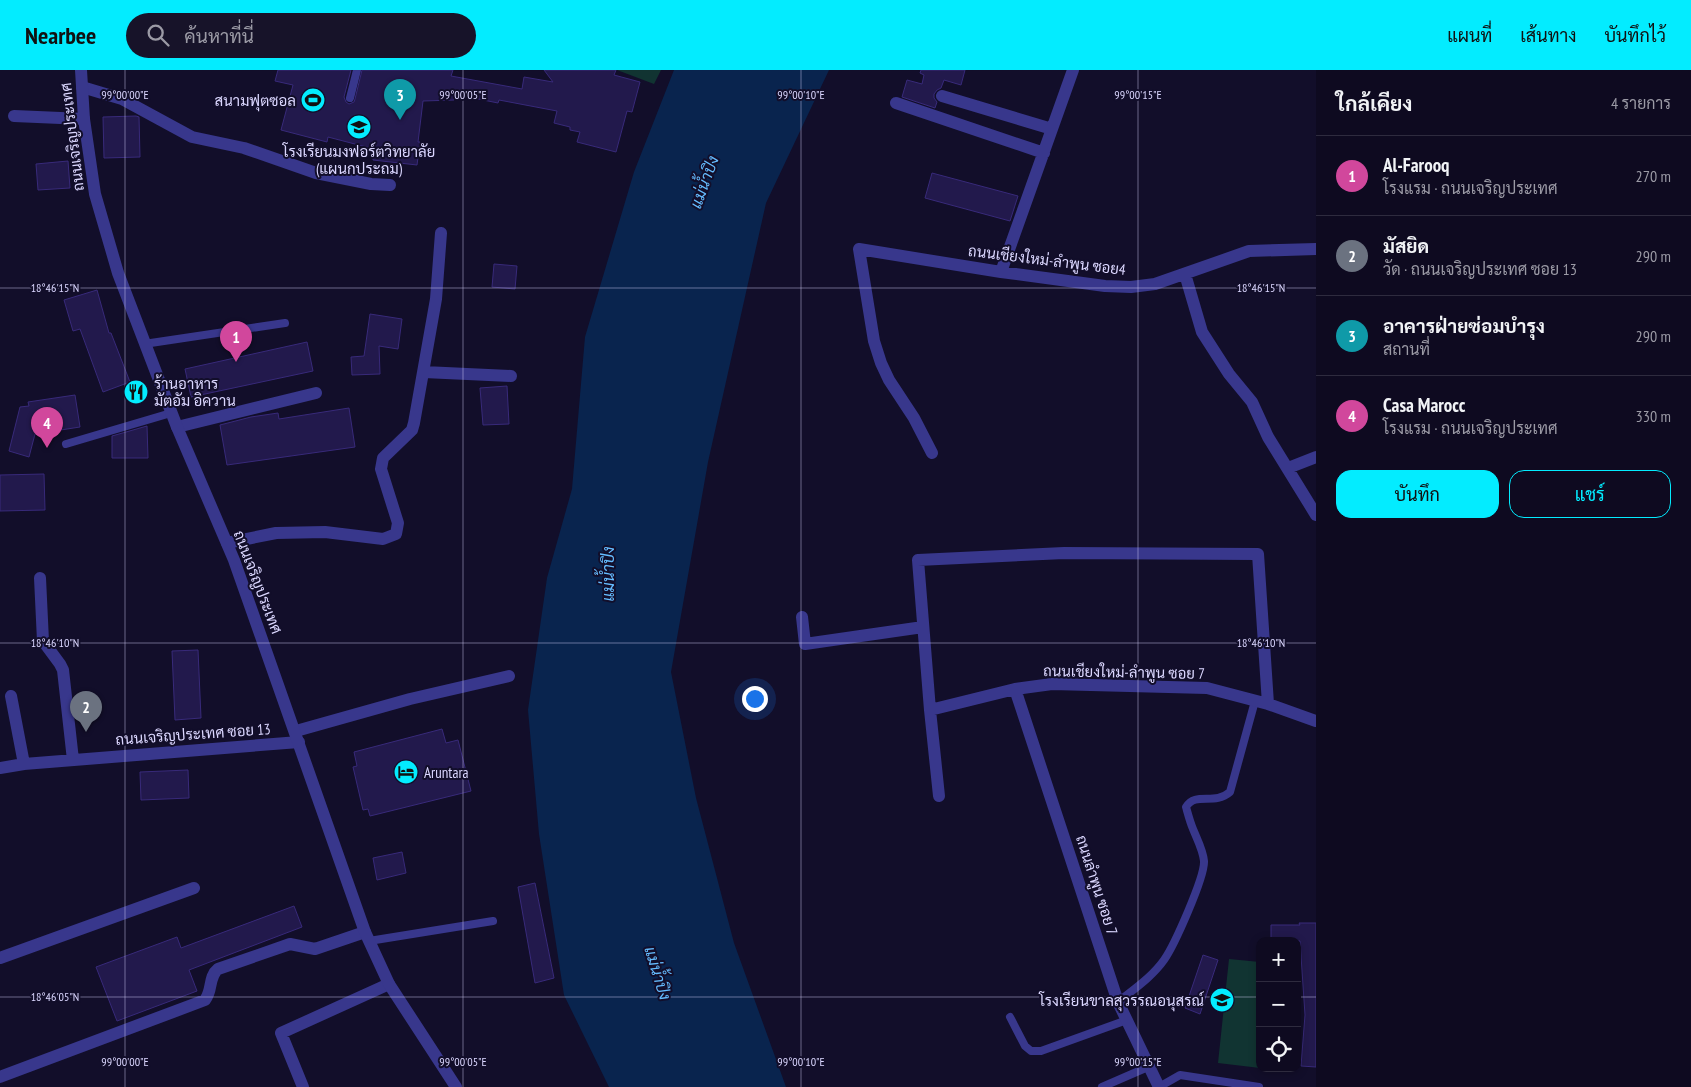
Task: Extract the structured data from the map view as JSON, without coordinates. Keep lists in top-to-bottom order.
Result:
{
  "streets": {
    "street": [
      "ถนนเจริญประเทศ",
      "ถนนเชียงใหม่-ลำพูน ซอย4",
      "ถนนเชียงใหม่-ลำพูน ซอย 7",
      "ถนนเจริญประเทศ ซอย 13",
      "ถนนลำพูน ซอย 7"
    ]
  },
  "crossings": [
    ["ถนนเจริญประเทศ", "ถนนเจริญประเทศ ซอย 13"],
    ["ถนนเชียงใหม่-ลำพูน ซอย 7", "ถนนลำพูน ซอย 7"]
  ],
  "water": ["แม่น้ำปิง"],
  "places": {
    "sports": ["สนามฟุตซอล"],
    "school or university": ["โรงเรียนมงฟอร์ตวิทยาลัย (แผนกประถม)", "โรงเรียนขาลสุวรรณอนุสรณ์"],
    "restaurant": ["ร้านอาหาร มัตอัม อิควาน"],
    "hotel": ["Aruntara"]
  },
  "page": {
    "header": "Nearbee",
    "search": "ค้นหาที่นี่",
    "nav": ["แผนที่", "เส้นทาง", "บันทึกไว้"],
    "heading": ["ใกล้เคียง", "4 รายการ"],
    "pins": [
      "3",
      "1",
      "4",
      "2"
    ],
    "list": [
      {
        "mark": "1",
        "name": "Al-Farooq",
        "note": "โรงแรม · ถนนเจริญประเทศ",
        "value": "270 m"
      },
      {
        "mark": "2",
        "name": "มัสยิด",
        "note": "วัด · ถนนเจริญประเทศ ซอย 13",
        "value": "290 m"
      },
      {
        "mark": "3",
        "name": "อาคารฝ่ายซ่อมบำรุง",
        "note": "สถานที่",
        "value": "290 m"
      },
      {
        "mark": "4",
        "name": "Casa Marocc",
        "note": "โรงแรม · ถนนเจริญประเทศ",
        "value": "330 m"
      }
    ],
    "buttons": ["บันทึก", "แชร์"],
    "map_buttons": ["+", "−"]
  },
  "coordinates": [
    "99°00'00\"E",
    "99°00'05\"E",
    "99°00'10\"E",
    "99°00'15\"E",
    "18°46'15\"N",
    "18°46'10\"N",
    "18°46'05\"N"
  ]
}
